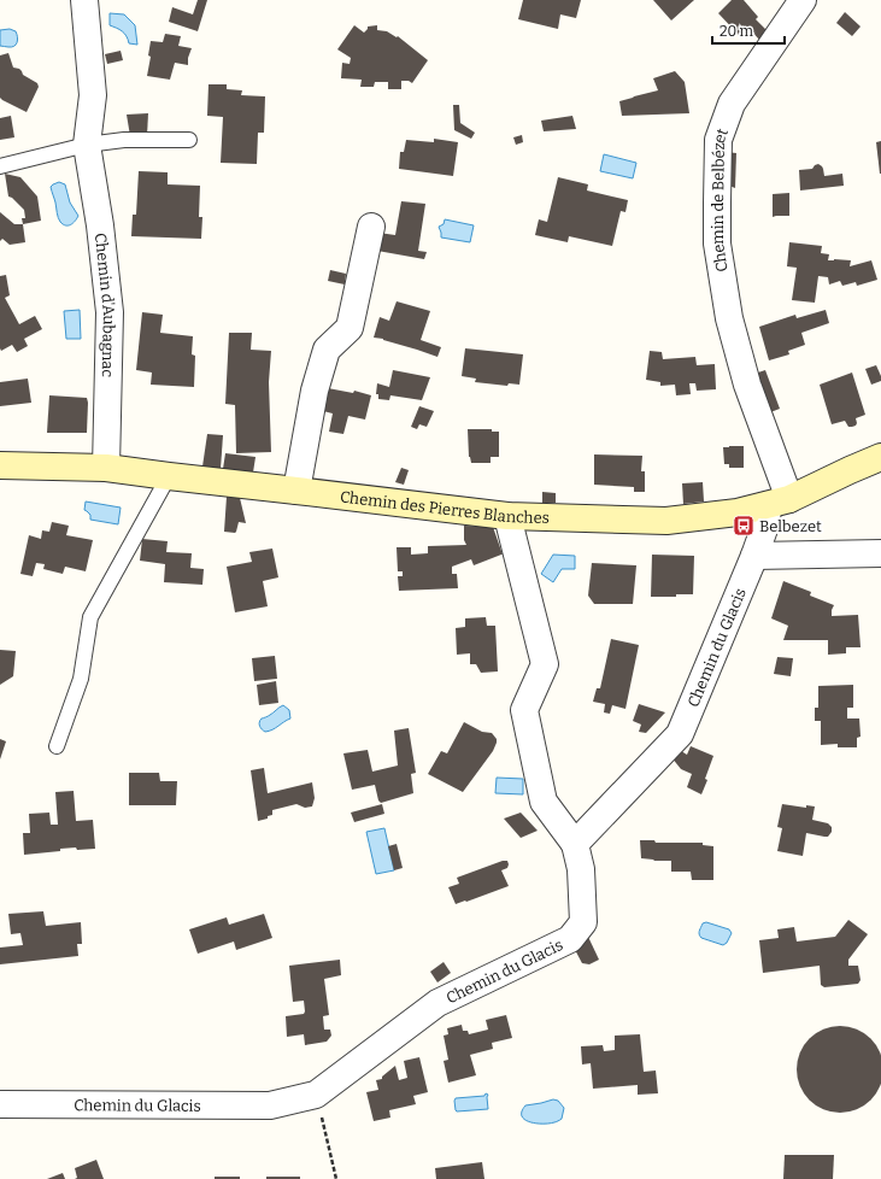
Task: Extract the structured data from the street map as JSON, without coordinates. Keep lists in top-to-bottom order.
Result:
{
  "streets": {
    "street": [
      "Chemin de Belbézet",
      "Chemin d'Aubagnac",
      "Chemin des Pierres Blanches",
      "Chemin du Glacis"
    ]
  },
  "crossings": [
    ["Chemin de Belbézet", "Chemin des Pierres Blanches"],
    ["Chemin de Belbézet", "Chemin du Glacis"],
    ["Chemin d'Aubagnac", "Chemin des Pierres Blanches"],
    ["Chemin des Pierres Blanches", "Chemin du Glacis"]
  ],
  "places": {
    "bus stop": ["Belbezet"]
  },
  "scale_bar": "20 m"
}
